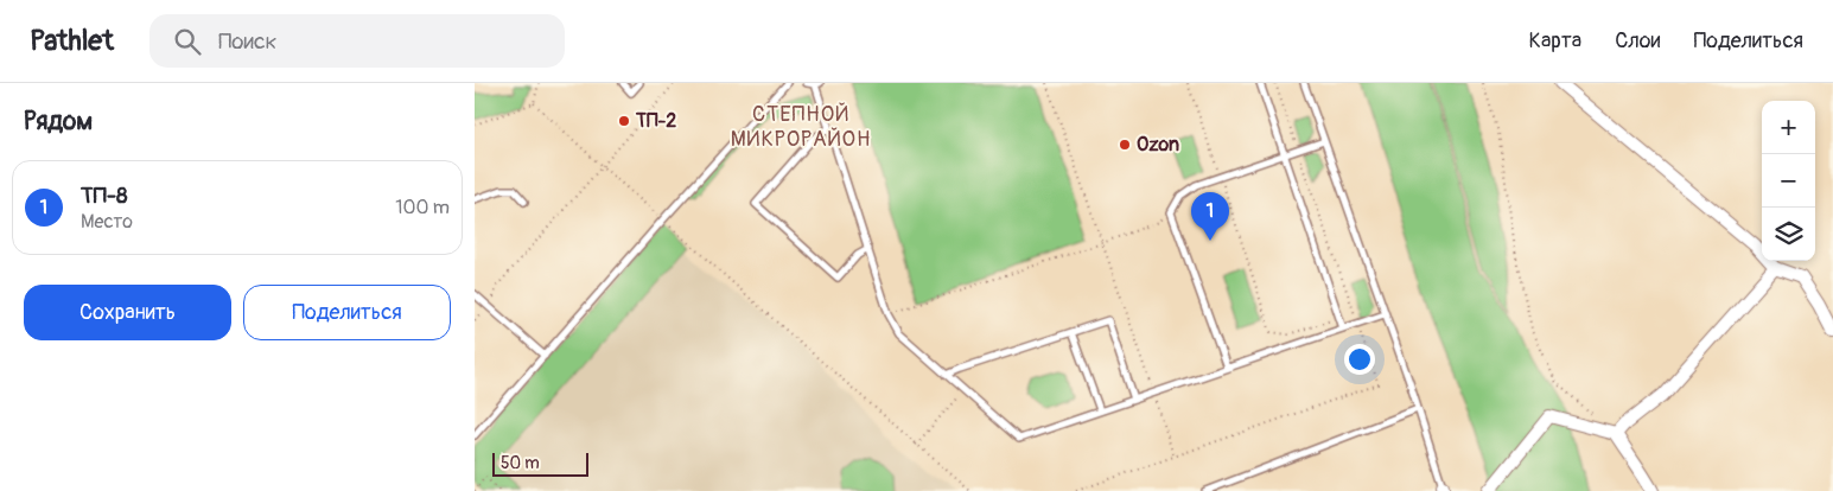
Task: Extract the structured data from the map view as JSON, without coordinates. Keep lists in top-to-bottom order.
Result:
{
  "districts": ["СТЕПНОЙ МИКРОРАЙОН"],
  "places": ["ТП-2", "Ozon"],
  "scale_bar": "50 m",
  "page": {
    "header": "Pathlet",
    "search": "Поиск",
    "nav": ["Карта", "Слои", "Поделиться"],
    "heading": "Рядом",
    "map_buttons": ["+", "−"],
    "list": [
      {
        "mark": "1",
        "name": "ТП-8",
        "note": "Место",
        "value": "100 m"
      }
    ],
    "pins": "1",
    "buttons": ["Сохранить", "Поделиться"],
    "scale": "50 m"
  }
}
